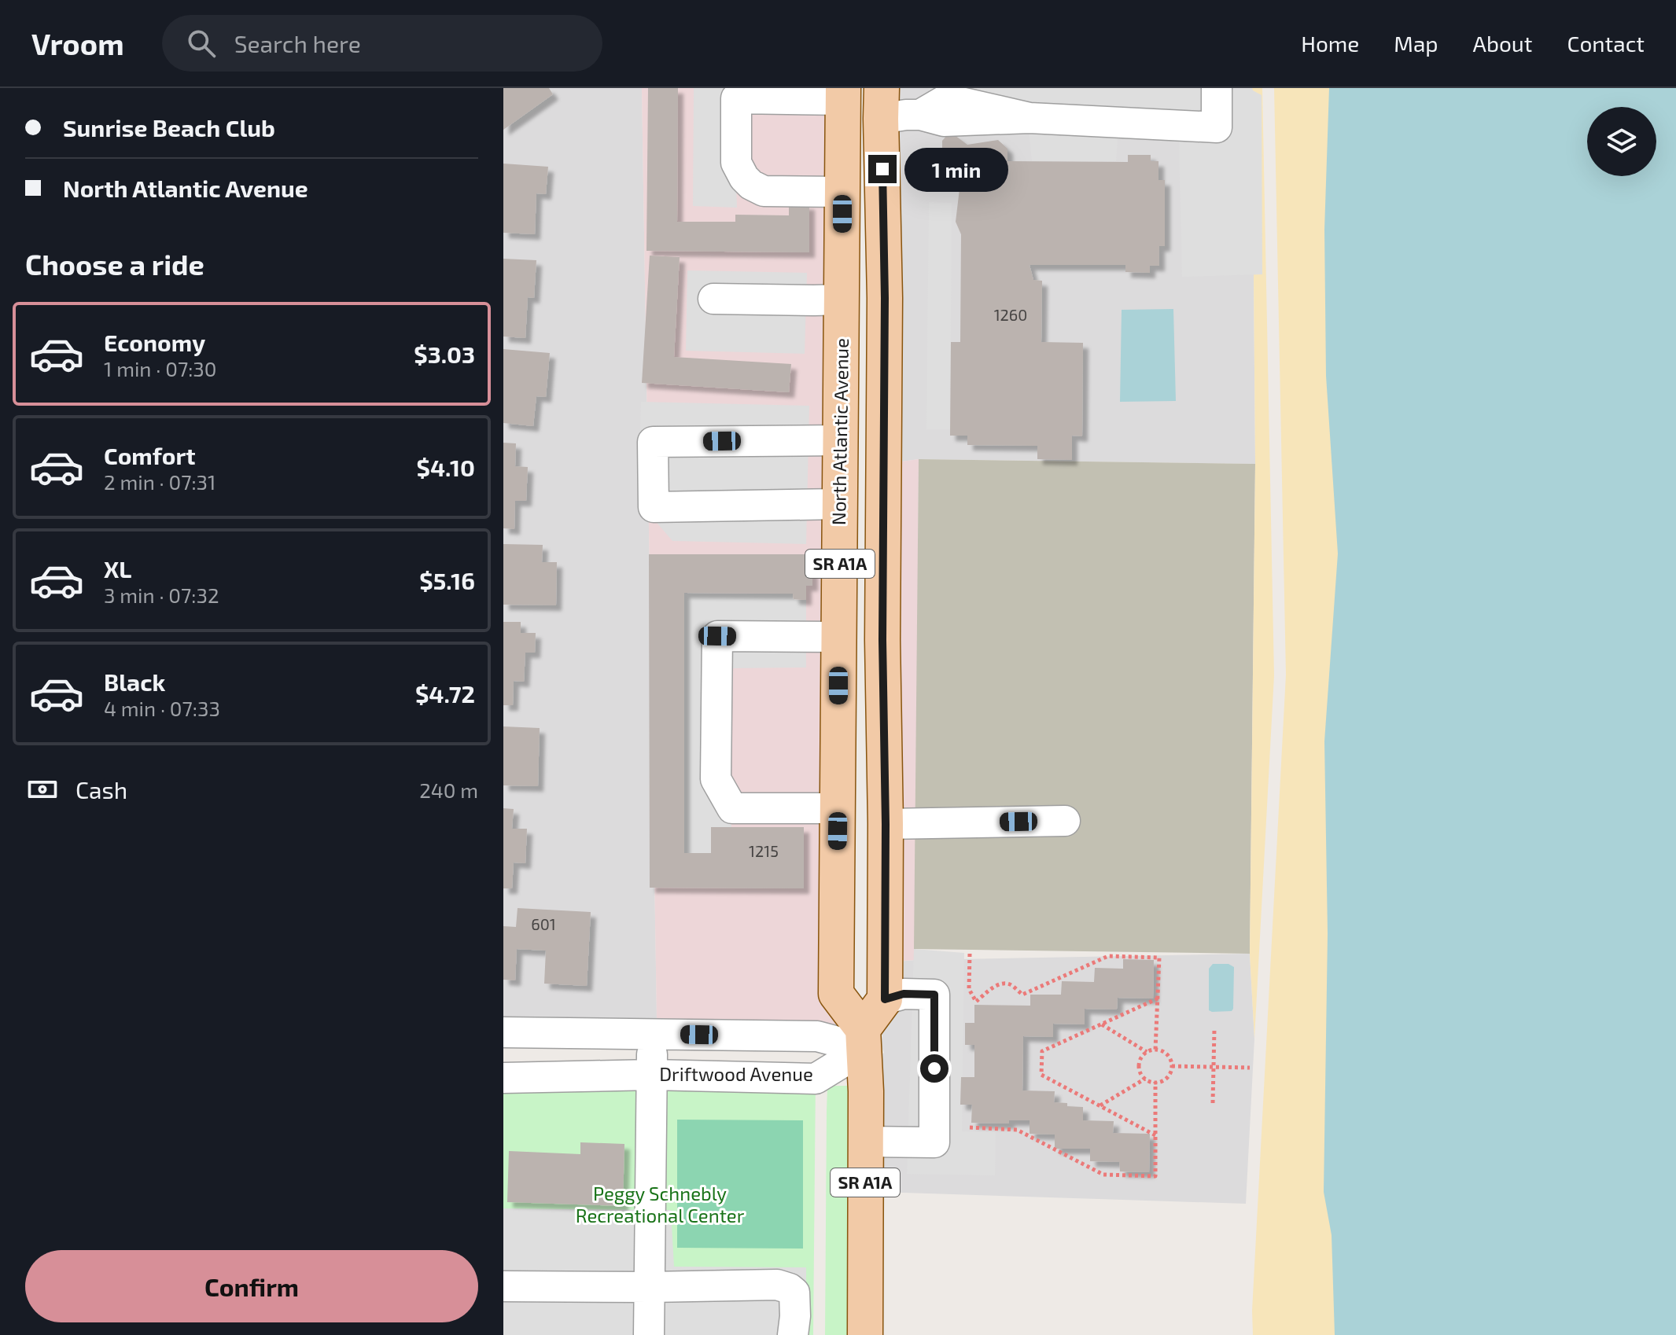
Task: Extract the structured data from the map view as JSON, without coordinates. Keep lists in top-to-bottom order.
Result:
{
  "streets": {
    "main road": ["North Atlantic Avenue", "SR A1A"],
    "street": ["Driftwood Avenue"]
  },
  "crossings": [
    ["North Atlantic Avenue", "SR A1A"],
    ["North Atlantic Avenue", "Driftwood Avenue"],
    ["SR A1A", "Driftwood Avenue"]
  ],
  "parks": ["Peggy Schnebly Recreational Center"],
  "house_numbers": ["1260", "1215", "601"],
  "page": {
    "header": "Vroom",
    "search": "Search here",
    "nav": [
      "Home",
      "Map",
      "About",
      "Contact"
    ],
    "banner": ["Sunrise Beach Club", "North Atlantic Avenue"],
    "bubble": "1 min",
    "heading": "Choose a ride",
    "list": [
      {
        "name": "Economy",
        "note": "1 min · 07:30",
        "value": "$3.03"
      },
      {
        "name": "Comfort",
        "note": "2 min · 07:31",
        "value": "$4.10"
      },
      {
        "name": "XL",
        "note": "3 min · 07:32",
        "value": "$5.16"
      },
      {
        "name": "Black",
        "note": "4 min · 07:33",
        "value": "$4.72"
      }
    ],
    "pay": ["Cash", "240 m"],
    "buttons": "Confirm"
  }
}
